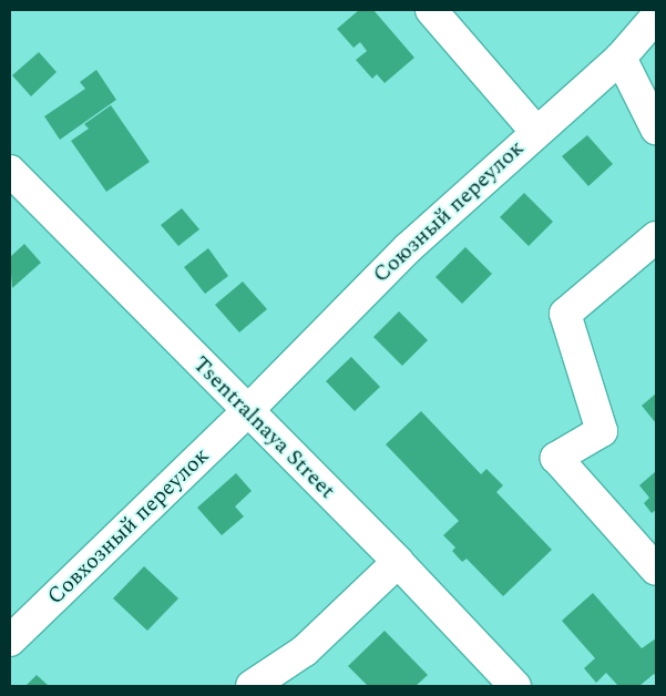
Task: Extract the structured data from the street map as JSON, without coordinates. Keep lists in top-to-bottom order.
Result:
{
  "streets": {
    "street": ["Союзный переулок", "Tsentralnaya Street", "Совхозный переулок"]
  },
  "crossings": [
    ["Союзный переулок", "Tsentralnaya Street"],
    ["Союзный переулок", "Совхозный переулок"],
    ["Tsentralnaya Street", "Совхозный переулок"]
  ]
}
